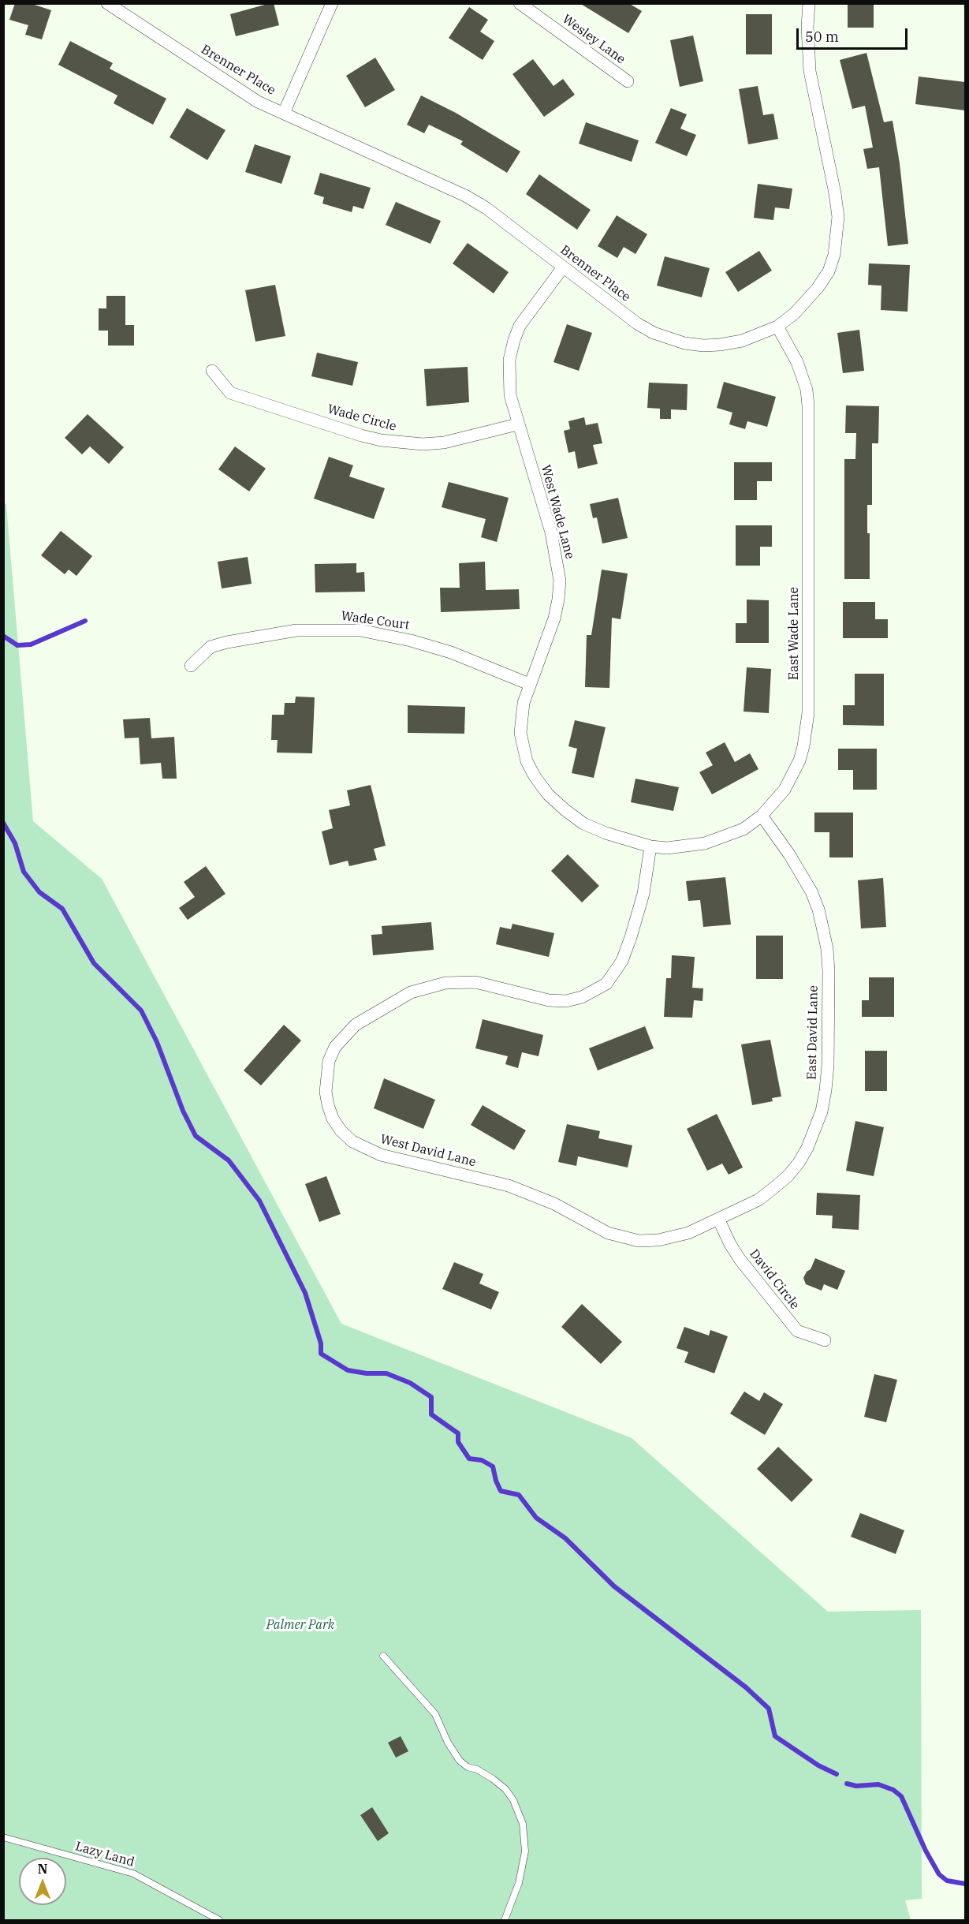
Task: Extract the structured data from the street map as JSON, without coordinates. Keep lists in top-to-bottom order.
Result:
{
  "streets": {
    "street": [
      "Wesley Lane",
      "Brenner Place",
      "Wade Circle",
      "West Wade Lane",
      "Wade Court",
      "East Wade Lane",
      "East David Lane",
      "West David Lane",
      "David Circle"
    ],
    "lane": ["Lazy Land"]
  },
  "crossings": [
    ["Brenner Place", "West Wade Lane"],
    ["Brenner Place", "East Wade Lane"],
    ["Wade Circle", "West Wade Lane"],
    ["West Wade Lane", "Wade Court"],
    ["West Wade Lane", "East Wade Lane"],
    ["West Wade Lane", "West David Lane"],
    ["East Wade Lane", "East David Lane"],
    ["East Wade Lane", "West David Lane"],
    ["East David Lane", "West David Lane"],
    ["East David Lane", "David Circle"],
    ["West David Lane", "David Circle"]
  ],
  "parks": ["Palmer Park"],
  "scale_bar": "50 m",
  "north": "top"
}
